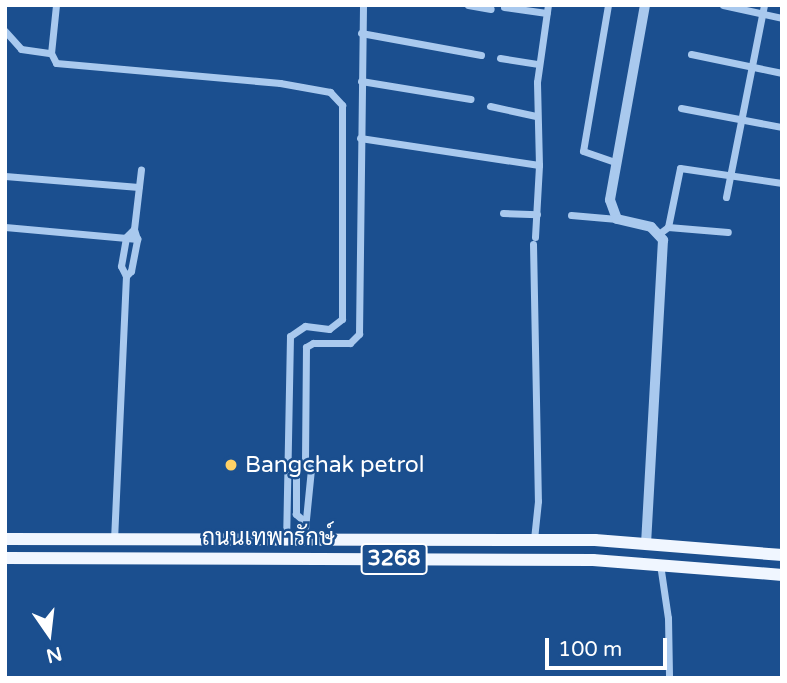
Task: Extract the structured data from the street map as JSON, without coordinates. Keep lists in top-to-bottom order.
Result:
{
  "streets": {
    "main road": ["ถนนเทพารักษ์", "3268"]
  },
  "places": ["Bangchak petrol"],
  "scale_bar": "100 m",
  "north": "bottom"
}
